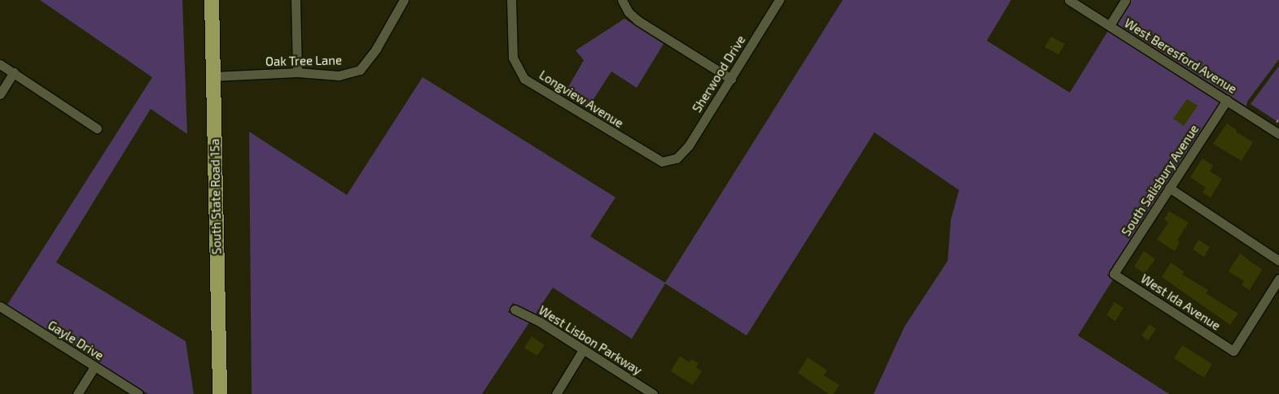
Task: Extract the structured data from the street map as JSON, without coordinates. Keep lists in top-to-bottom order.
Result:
{
  "streets": {
    "highway": ["South State Road 15a"],
    "street": [
      "West Beresford Avenue",
      "Oak Tree Lane",
      "Sherwood Drive",
      "Longview Avenue",
      "South Salisbury Avenue",
      "West Ida Avenue",
      "Gayle Drive",
      "West Lisbon Parkway"
    ]
  },
  "crossings": [
    ["West Beresford Avenue", "South Salisbury Avenue"],
    ["Oak Tree Lane", "South State Road 15a"],
    ["Sherwood Drive", "Longview Avenue"],
    ["South Salisbury Avenue", "West Ida Avenue"]
  ]
}
